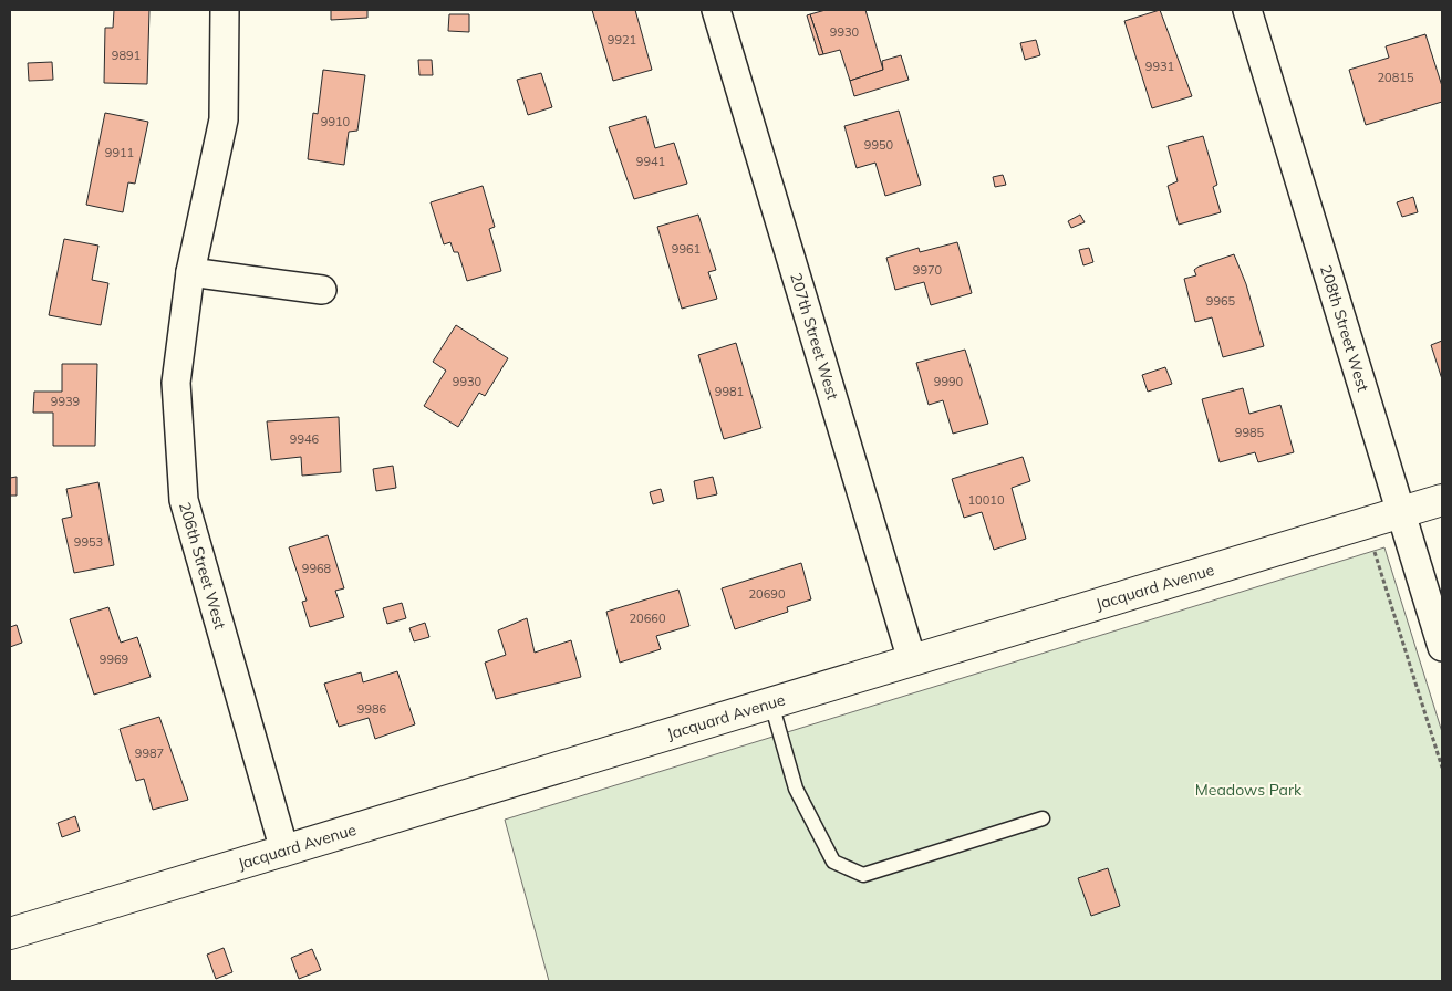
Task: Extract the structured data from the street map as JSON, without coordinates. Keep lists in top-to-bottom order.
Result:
{
  "streets": {
    "street": [
      "208th Street West",
      "207th Street West",
      "206th Street West",
      "Jacquard Avenue"
    ]
  },
  "crossings": [
    ["208th Street West", "Jacquard Avenue"],
    ["207th Street West", "Jacquard Avenue"],
    ["206th Street West", "Jacquard Avenue"]
  ],
  "parks": ["Meadows Park"],
  "house_numbers": [
    "9930",
    "9921",
    "9891",
    "9931",
    "20815",
    "9910",
    "9950",
    "9911",
    "9941",
    "9961",
    "9970",
    "9965",
    "9930",
    "9990",
    "9981",
    "9939",
    "9985",
    "9946",
    "10010",
    "9953",
    "9968",
    "20690",
    "20660",
    "9969",
    "9986",
    "9987"
  ]
}
